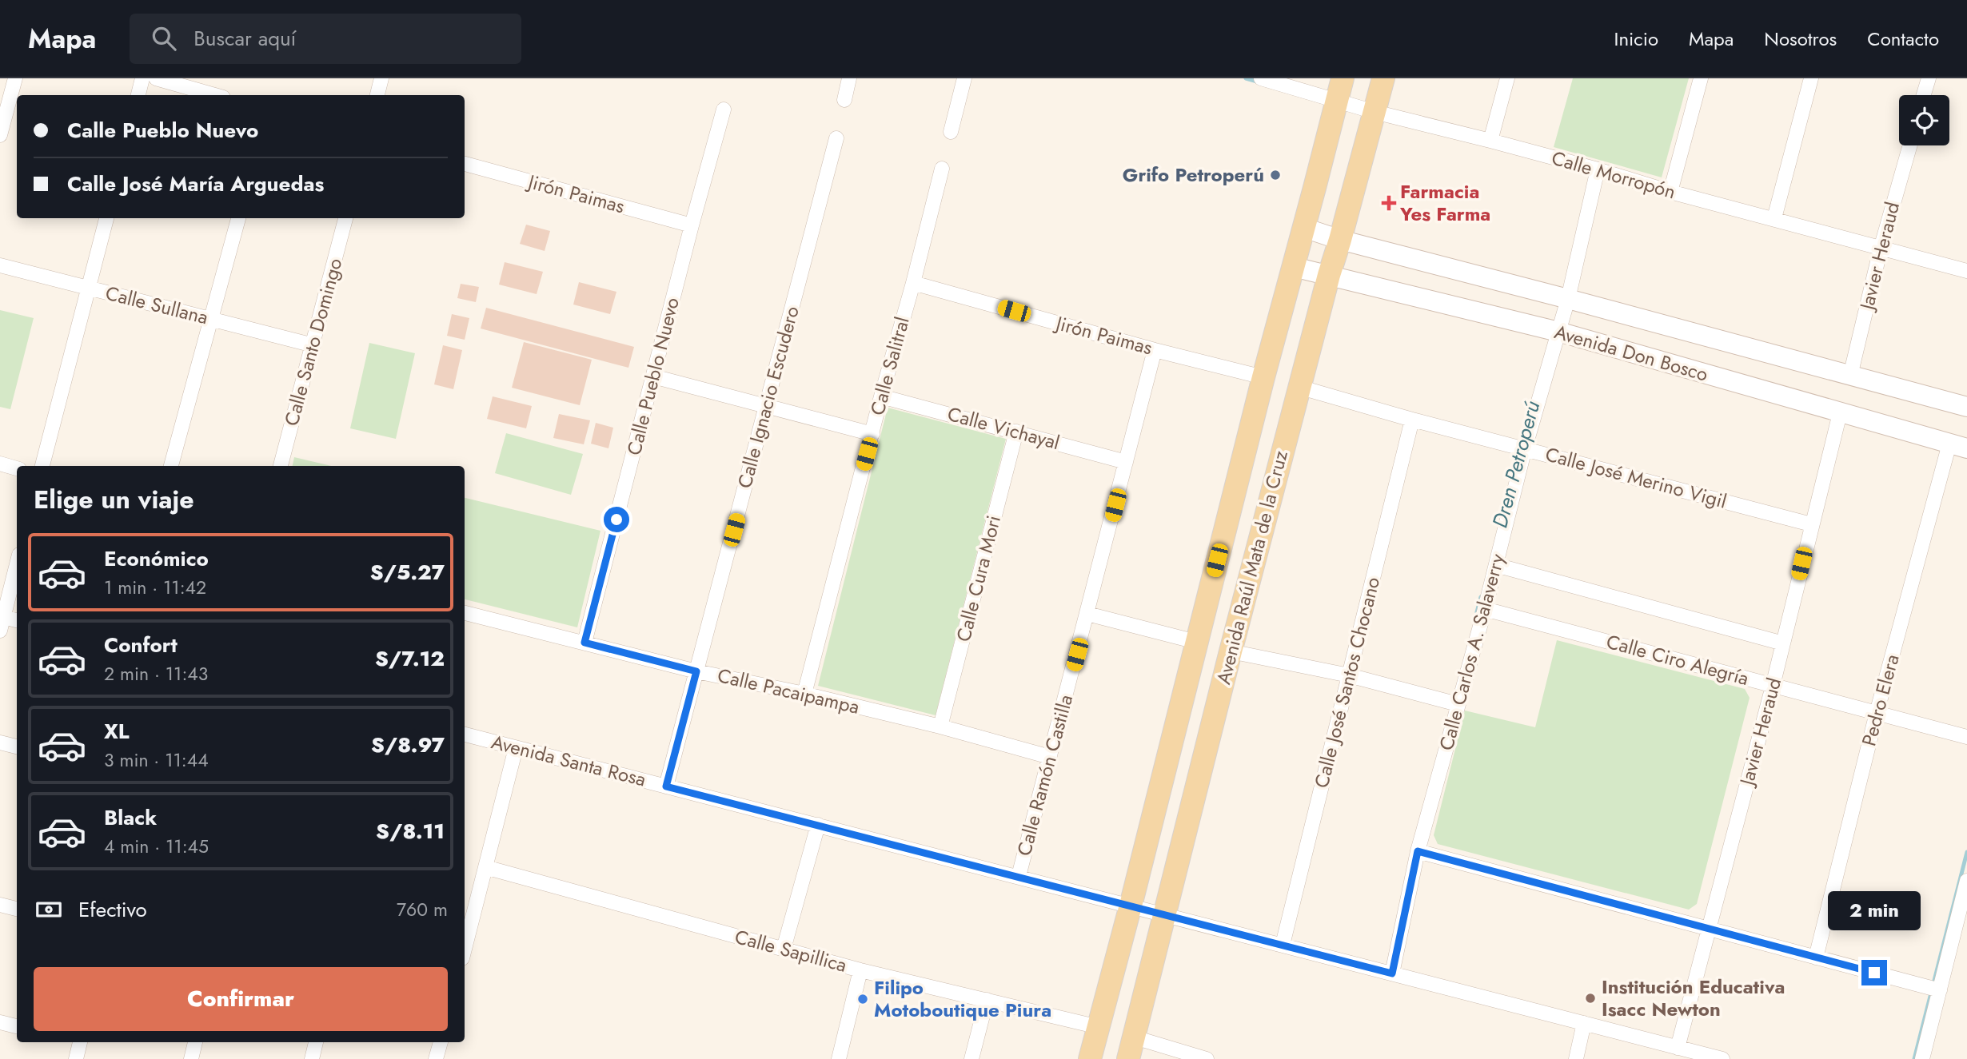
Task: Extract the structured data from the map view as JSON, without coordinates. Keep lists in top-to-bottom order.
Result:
{
  "streets": {
    "main road": ["Avenida Raúl Mata de la Cruz"],
    "street": [
      "Calle Morropón",
      "Jirón Paimas",
      "Javier Heraud",
      "Calle Sullana",
      "Calle Santo Domingo",
      "Avenida Don Bosco",
      "Calle Salitral",
      "Calle Pueblo Nuevo",
      "Calle Ignacio Escudero",
      "Calle Vichayal",
      "Calle José Merino Vigil",
      "Calle Cura Mori",
      "Calle Carlos A. Salaverry",
      "Calle Ciro Alegría",
      "Calle José Santos Chocano",
      "Calle Pacaipampa",
      "Pedro Elera",
      "Avenida Santa Rosa",
      "Calle Ramón Castilla",
      "Calle Sapillica"
    ]
  },
  "crossings": [
    ["Calle Morropón", "Javier Heraud"],
    ["Calle Morropón", "Avenida Raúl Mata de la Cruz"],
    ["Calle Morropón", "Calle Carlos A. Salaverry"],
    ["Jirón Paimas", "Calle Salitral"],
    ["Jirón Paimas", "Calle Pueblo Nuevo"],
    ["Jirón Paimas", "Avenida Raúl Mata de la Cruz"],
    ["Jirón Paimas", "Calle Ramón Castilla"],
    ["Javier Heraud", "Avenida Don Bosco"],
    ["Javier Heraud", "Calle José Merino Vigil"],
    ["Javier Heraud", "Calle Ciro Alegría"],
    ["Javier Heraud", "Avenida Santa Rosa"],
    ["Calle Sullana", "Calle Santo Domingo"],
    ["Avenida Don Bosco", "Avenida Raúl Mata de la Cruz"],
    ["Avenida Don Bosco", "Calle Carlos A. Salaverry"],
    ["Avenida Don Bosco", "Pedro Elera"],
    ["Calle Salitral", "Calle Vichayal"],
    ["Calle Salitral", "Calle Pacaipampa"],
    ["Calle Pueblo Nuevo", "Calle Pacaipampa"],
    ["Calle Ignacio Escudero", "Calle Pacaipampa"],
    ["Calle Ignacio Escudero", "Avenida Santa Rosa"],
    ["Calle Vichayal", "Calle Cura Mori"],
    ["Calle Vichayal", "Calle Ramón Castilla"],
    ["Calle José Merino Vigil", "Avenida Raúl Mata de la Cruz"],
    ["Calle José Merino Vigil", "Calle Carlos A. Salaverry"],
    ["Calle José Merino Vigil", "Calle José Santos Chocano"],
    ["Avenida Raúl Mata de la Cruz", "Avenida Santa Rosa"],
    ["Avenida Raúl Mata de la Cruz", "Calle Sapillica"],
    ["Calle Cura Mori", "Calle Pacaipampa"],
    ["Calle Carlos A. Salaverry", "Calle Ciro Alegría"],
    ["Calle Carlos A. Salaverry", "Avenida Santa Rosa"],
    ["Calle Ciro Alegría", "Pedro Elera"],
    ["Calle José Santos Chocano", "Avenida Santa Rosa"],
    ["Calle Pacaipampa", "Calle Ramón Castilla"],
    ["Avenida Santa Rosa", "Calle Ramón Castilla"]
  ],
  "water": ["Dren Petroperú"],
  "places": {
    "other": ["Grifo Petroperú", "Institución Educativa Isacc Newton", "Filipo Motoboutique Piura"],
    "health": ["Farmacia Yes Farma"]
  },
  "page": {
    "header": "Mapa",
    "search": "Buscar aquí",
    "nav": [
      "Inicio",
      "Mapa",
      "Nosotros",
      "Contacto"
    ],
    "banner": ["Calle Pueblo Nuevo", "Calle José María Arguedas"],
    "heading": "Elige un viaje",
    "list": [
      {
        "name": "Económico",
        "note": "1 min · 11:42",
        "value": "S/5.27"
      },
      {
        "name": "Confort",
        "note": "2 min · 11:43",
        "value": "S/7.12"
      },
      {
        "name": "XL",
        "note": "3 min · 11:44",
        "value": "S/8.97"
      },
      {
        "name": "Black",
        "note": "4 min · 11:45",
        "value": "S/8.11"
      }
    ],
    "pay": ["Efectivo", "760 m"],
    "bubble": "2 min",
    "buttons": "Confirmar"
  }
}
